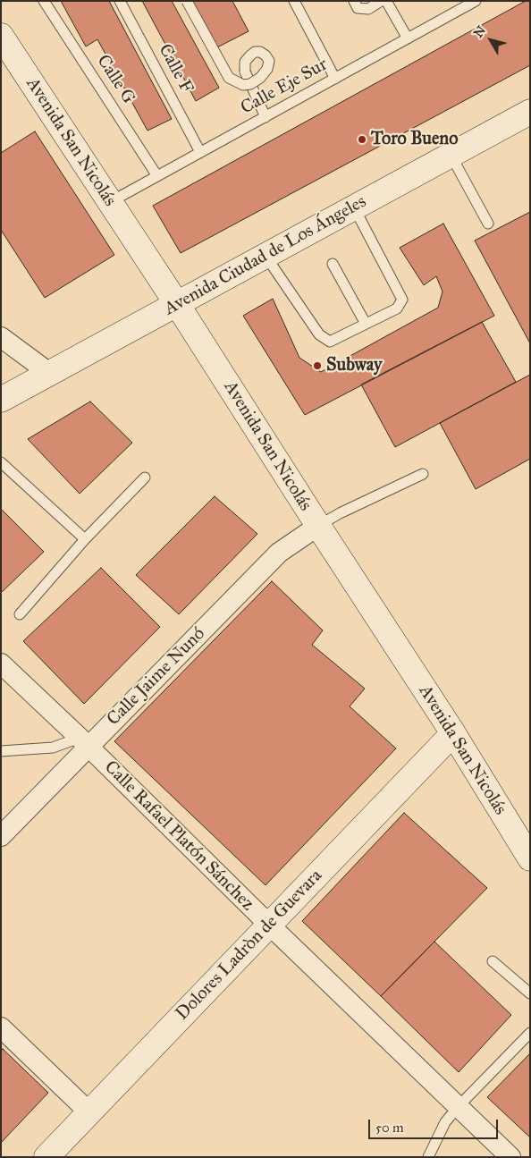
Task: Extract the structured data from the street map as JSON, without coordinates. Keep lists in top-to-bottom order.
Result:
{
  "streets": {
    "street": [
      "Avenida San Nicolás",
      "Avenida Ciudad de Los Ángeles",
      "Calle Jaime Nunó",
      "Calle Rafael Platón Sánchez",
      "Dolores Ladròn de Guevara"
    ],
    "lane": ["Calle F", "Calle G", "Calle Eje Sur"]
  },
  "crossings": [
    ["Calle F", "Calle Eje Sur"],
    ["Calle G", "Calle Eje Sur"],
    ["Calle Eje Sur", "Avenida San Nicolás"],
    ["Avenida San Nicolás", "Avenida Ciudad de Los Ángeles"],
    ["Avenida San Nicolás", "Calle Jaime Nunó"],
    ["Avenida San Nicolás", "Dolores Ladròn de Guevara"],
    ["Calle Jaime Nunó", "Calle Rafael Platón Sánchez"],
    ["Calle Rafael Platón Sánchez", "Dolores Ladròn de Guevara"]
  ],
  "places": ["Toro Bueno", "Subway"],
  "scale_bar": "50 m",
  "north": "top left"
}
